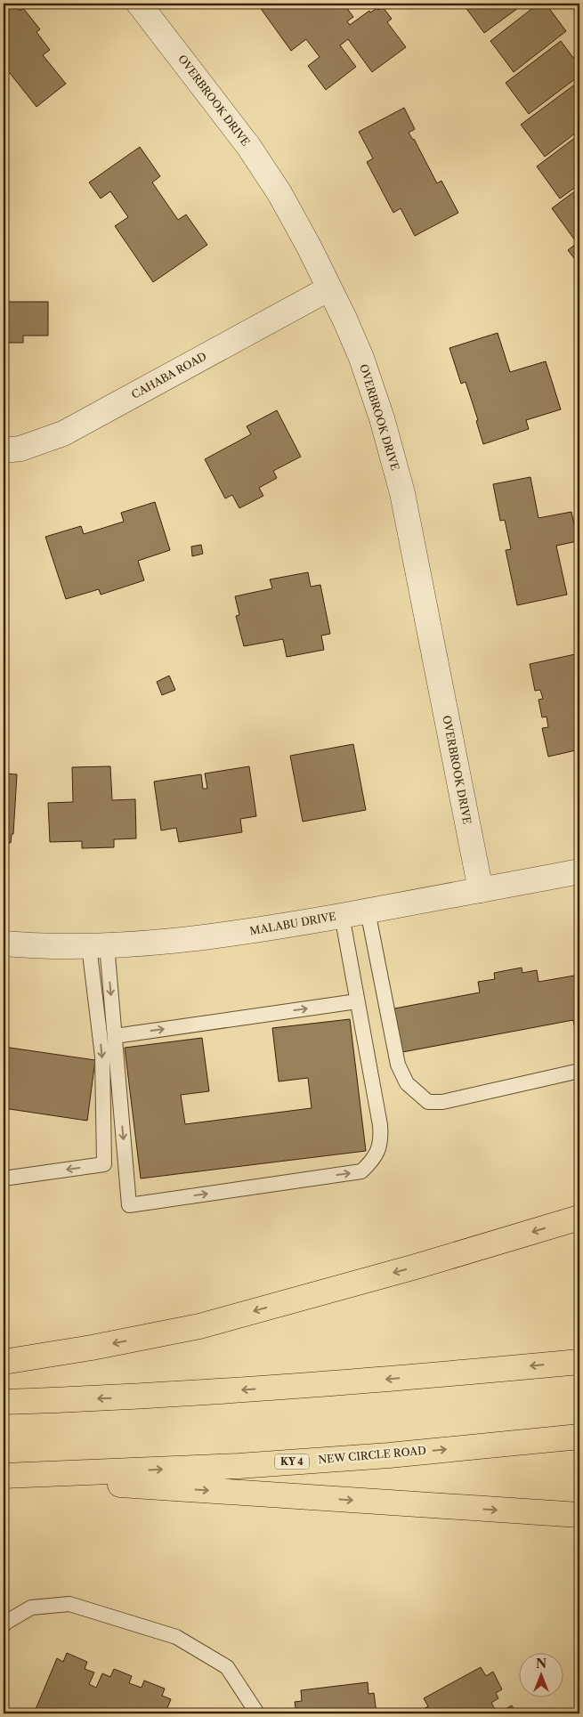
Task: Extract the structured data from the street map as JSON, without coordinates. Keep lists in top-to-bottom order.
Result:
{
  "streets": {
    "highway": ["NEW CIRCLE ROAD", "KY 4"],
    "street": ["OVERBROOK DRIVE", "CAHABA ROAD", "MALABU DRIVE"]
  },
  "crossings": [
    ["OVERBROOK DRIVE", "CAHABA ROAD"],
    ["OVERBROOK DRIVE", "MALABU DRIVE"]
  ],
  "north": "top"
}
